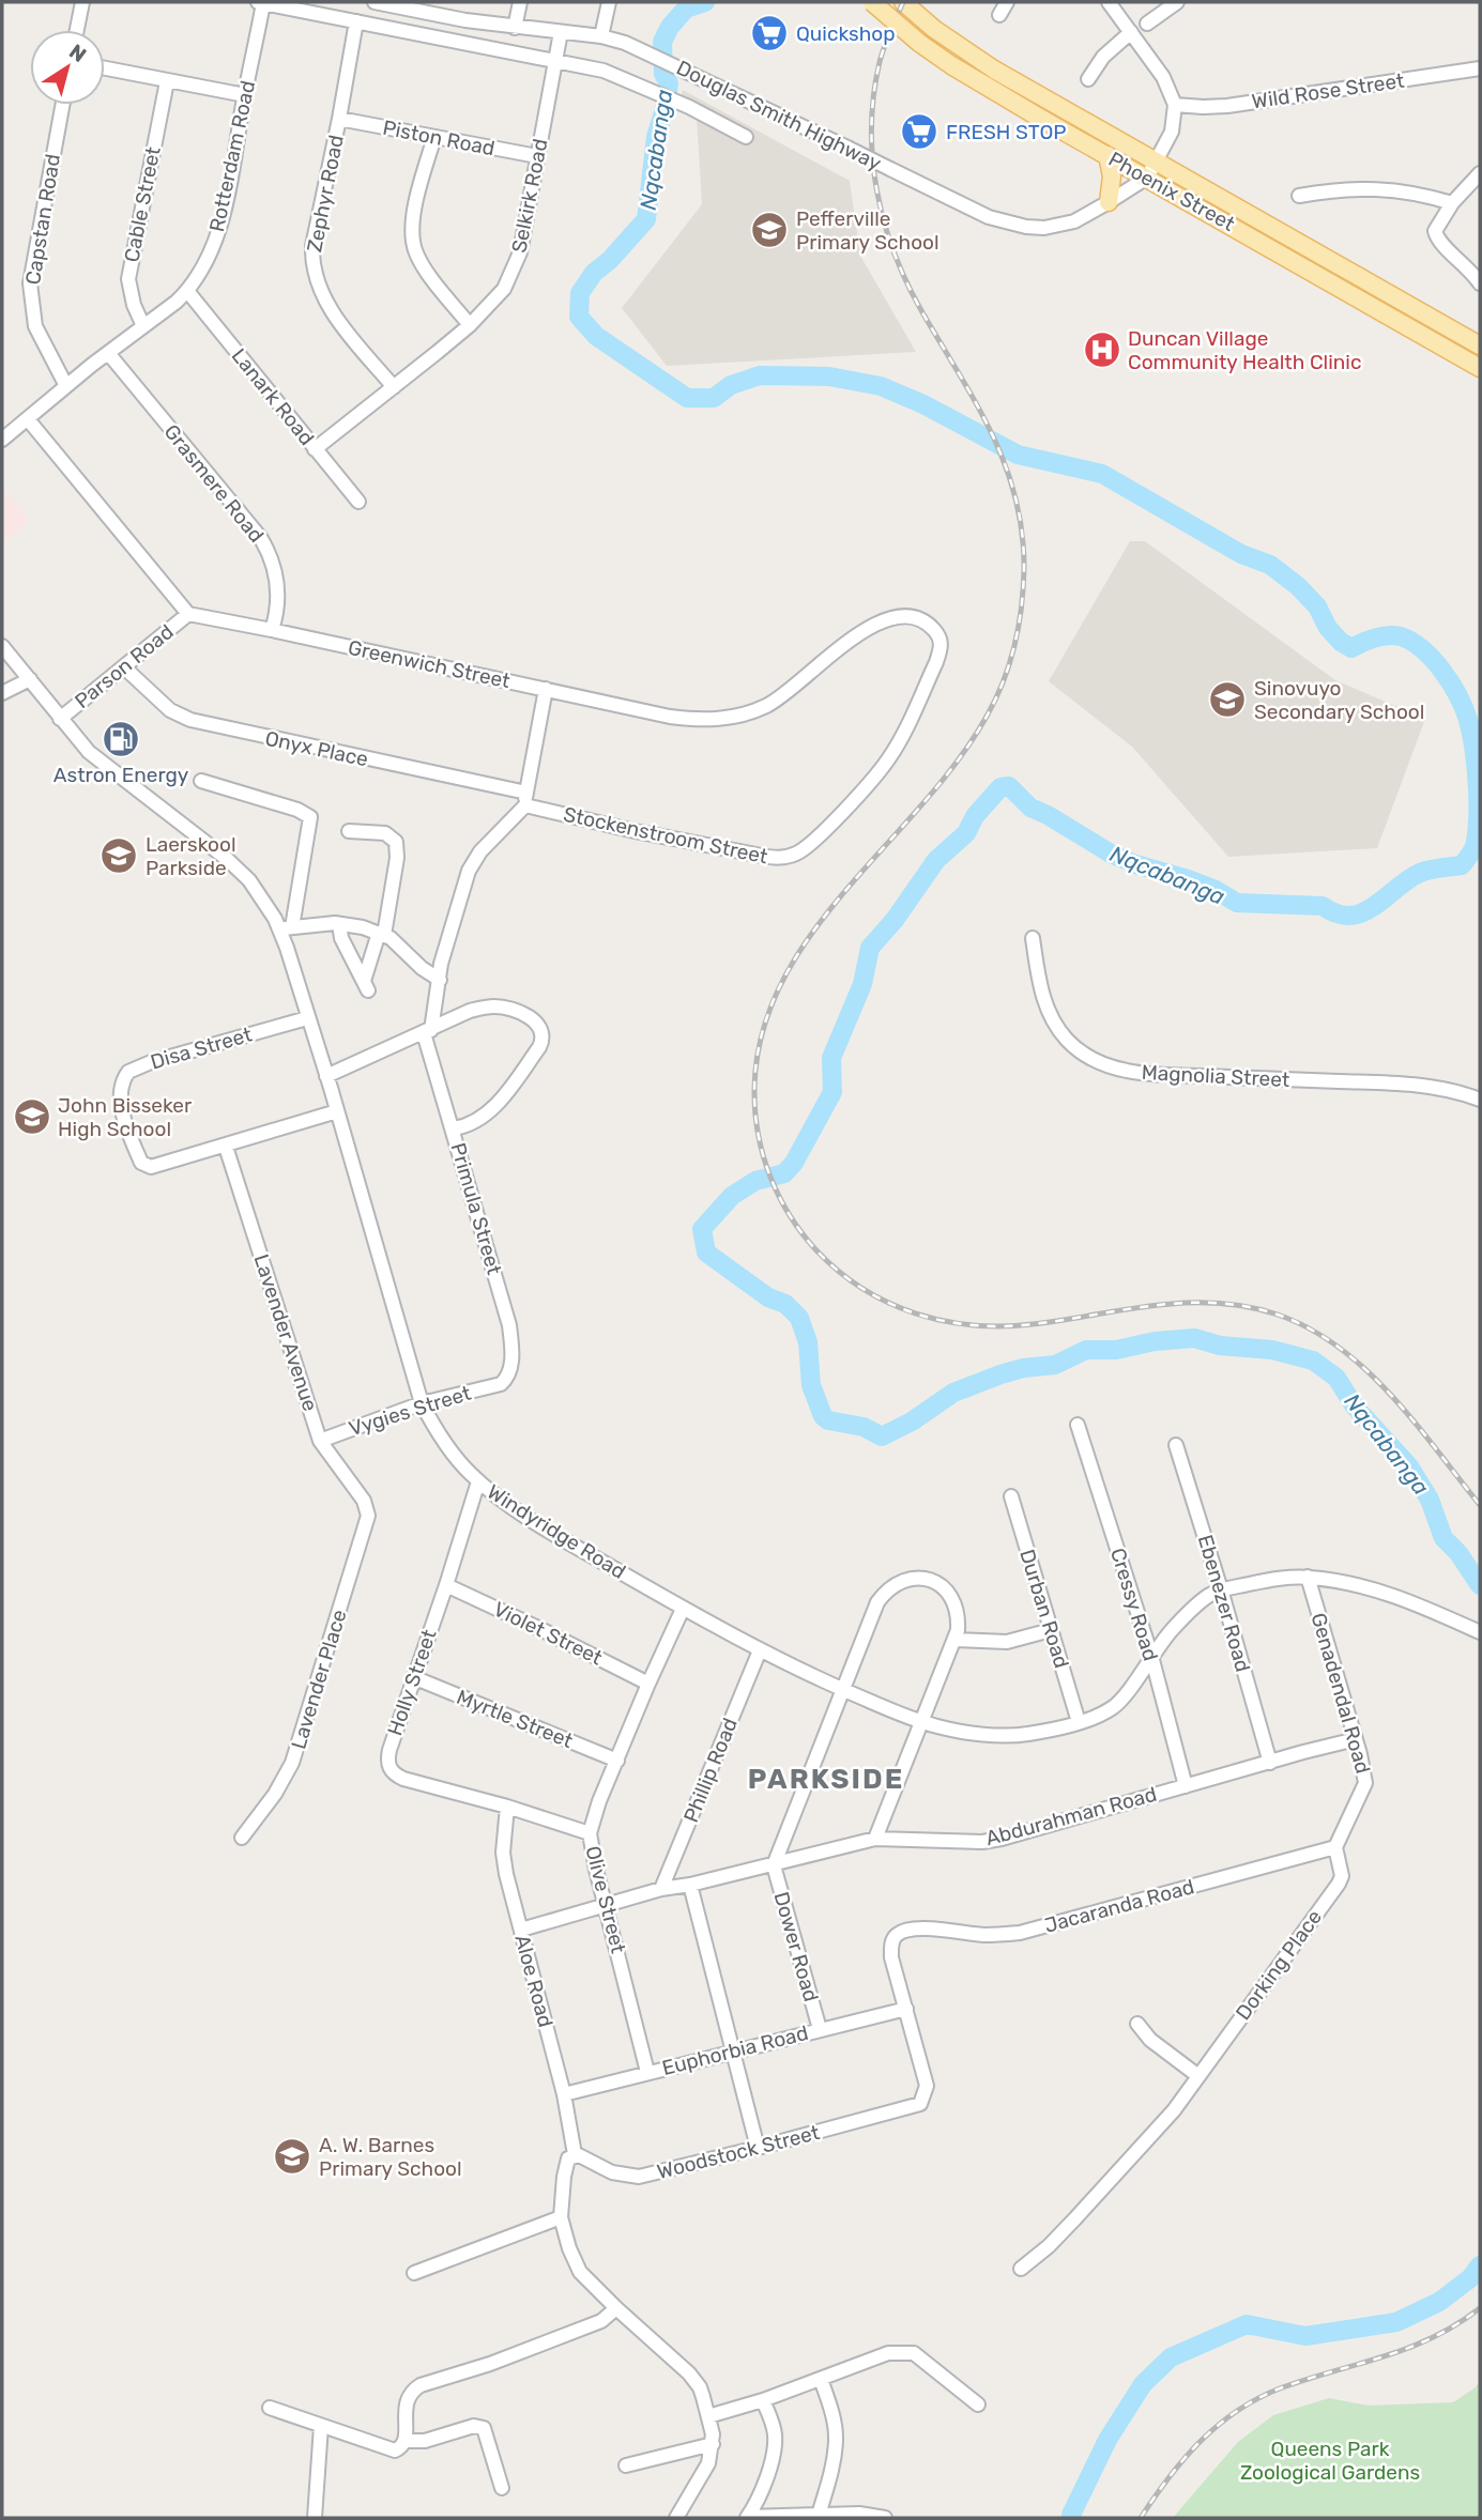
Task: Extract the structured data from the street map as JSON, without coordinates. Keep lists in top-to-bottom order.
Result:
{
  "streets": {
    "main road": ["Phoenix Street"],
    "street": [
      "Wild Rose Street",
      "Douglas Smith Highway",
      "Piston Road",
      "Rotterdam Road",
      "Zephyr Road",
      "Selkirk Road",
      "Cable Street",
      "Capstan Road",
      "Lanark Road",
      "Grasmere Road",
      "Greenwich Street",
      "Parson Road",
      "Onyx Place",
      "Stockenstroom Street",
      "Disa Street",
      "Magnolia Street",
      "Primula Street",
      "Lavender Avenue",
      "Vygies Street",
      "Windyridge Road",
      "Ebenezer Road",
      "Cressy Road",
      "Durban Road",
      "Violet Street",
      "Lavender Place",
      "Holly Street",
      "Genadendal Road",
      "Myrtle Street",
      "Phillip Road",
      "Abdurahman Road",
      "Olive Street",
      "Jacaranda Road",
      "Dower Road",
      "Dorking Place",
      "Aloe Road",
      "Euphorbia Road",
      "Woodstock Street"
    ]
  },
  "crossings": [
    ["Douglas Smith Highway", "Phoenix Street"],
    ["Douglas Smith Highway", "Selkirk Road"],
    ["Piston Road", "Zephyr Road"],
    ["Piston Road", "Selkirk Road"],
    ["Rotterdam Road", "Cable Street"],
    ["Rotterdam Road", "Capstan Road"],
    ["Rotterdam Road", "Lanark Road"],
    ["Rotterdam Road", "Grasmere Road"],
    ["Zephyr Road", "Selkirk Road"],
    ["Selkirk Road", "Lanark Road"],
    ["Grasmere Road", "Greenwich Street"],
    ["Greenwich Street", "Parson Road"],
    ["Greenwich Street", "Stockenstroom Street"],
    ["Parson Road", "Onyx Place"],
    ["Parson Road", "Windyridge Road"],
    ["Onyx Place", "Stockenstroom Street"],
    ["Disa Street", "Lavender Avenue"],
    ["Disa Street", "Windyridge Road"],
    ["Primula Street", "Vygies Street"],
    ["Lavender Avenue", "Vygies Street"],
    ["Lavender Avenue", "Lavender Place"],
    ["Vygies Street", "Windyridge Road"],
    ["Windyridge Road", "Ebenezer Road"],
    ["Windyridge Road", "Cressy Road"],
    ["Windyridge Road", "Durban Road"],
    ["Windyridge Road", "Holly Street"],
    ["Windyridge Road", "Genadendal Road"],
    ["Windyridge Road", "Phillip Road"],
    ["Windyridge Road", "Olive Street"],
    ["Ebenezer Road", "Abdurahman Road"],
    ["Cressy Road", "Abdurahman Road"],
    ["Violet Street", "Holly Street"],
    ["Violet Street", "Olive Street"],
    ["Holly Street", "Myrtle Street"],
    ["Holly Street", "Olive Street"],
    ["Holly Street", "Aloe Road"],
    ["Genadendal Road", "Abdurahman Road"],
    ["Genadendal Road", "Jacaranda Road"],
    ["Genadendal Road", "Dorking Place"],
    ["Myrtle Street", "Olive Street"],
    ["Phillip Road", "Abdurahman Road"],
    ["Abdurahman Road", "Olive Street"],
    ["Abdurahman Road", "Dower Road"],
    ["Abdurahman Road", "Aloe Road"],
    ["Olive Street", "Euphorbia Road"],
    ["Jacaranda Road", "Dorking Place"],
    ["Jacaranda Road", "Euphorbia Road"],
    ["Jacaranda Road", "Woodstock Street"],
    ["Dower Road", "Euphorbia Road"],
    ["Aloe Road", "Euphorbia Road"],
    ["Aloe Road", "Woodstock Street"],
    ["Euphorbia Road", "Woodstock Street"]
  ],
  "districts": ["PARKSIDE"],
  "water": ["Nqcabanga"],
  "parks": ["Queens Park Zoological Gardens"],
  "places": {
    "supermarket": ["Quickshop", "FRESH STOP"],
    "school or university": [
      "Pefferville Primary School",
      "Sinovuyo Secondary School",
      "Laerskool Parkside",
      "John Bisseker High School",
      "A. W. Barnes Primary School"
    ],
    "hospital": ["Duncan Village Community Health Clinic"],
    "fuel station": ["Astron Energy"]
  },
  "north": "top right"
}
